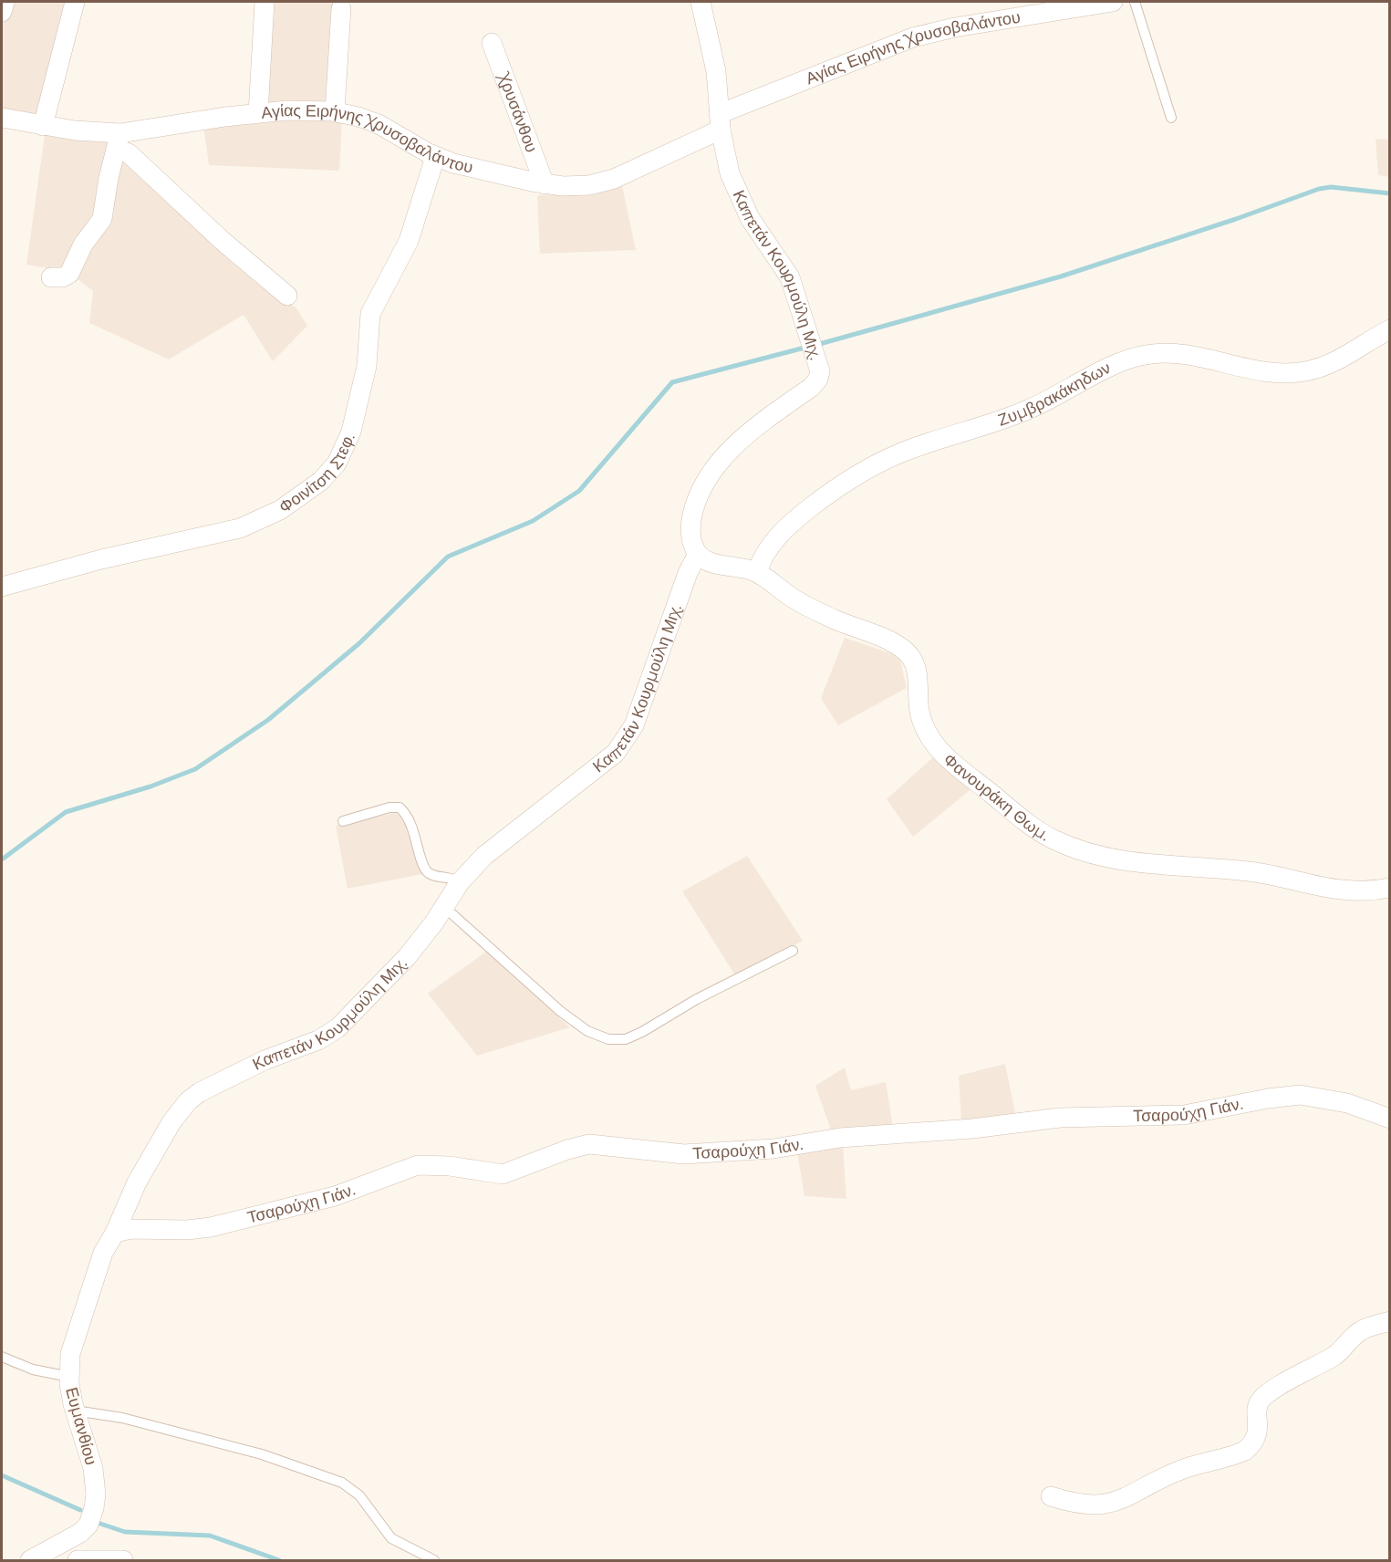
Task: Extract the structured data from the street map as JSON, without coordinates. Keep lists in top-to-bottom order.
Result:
{
  "streets": {
    "street": [
      "Αγίας Ειρήνης Χρυσοβαλάντου",
      "Χρυσάνθου",
      "Καπετάν Κουρμούλη Μιχ.",
      "Ζυμβρακάκηδων",
      "Φοινίτση Στεφ.",
      "Φανουράκη Θωμ.",
      "Τσαρούχη Γιάν.",
      "Ευμανθίου"
    ]
  },
  "crossings": [
    ["Αγίας Ειρήνης Χρυσοβαλάντου", "Χρυσάνθου"],
    ["Αγίας Ειρήνης Χρυσοβαλάντου", "Καπετάν Κουρμούλη Μιχ."],
    ["Αγίας Ειρήνης Χρυσοβαλάντου", "Φοινίτση Στεφ."],
    ["Καπετάν Κουρμούλη Μιχ.", "Φανουράκη Θωμ."],
    ["Καπετάν Κουρμούλη Μιχ.", "Τσαρούχη Γιάν."],
    ["Καπετάν Κουρμούλη Μιχ.", "Ευμανθίου"],
    ["Ζυμβρακάκηδων", "Φανουράκη Θωμ."],
    ["Τσαρούχη Γιάν.", "Ευμανθίου"]
  ]
}
